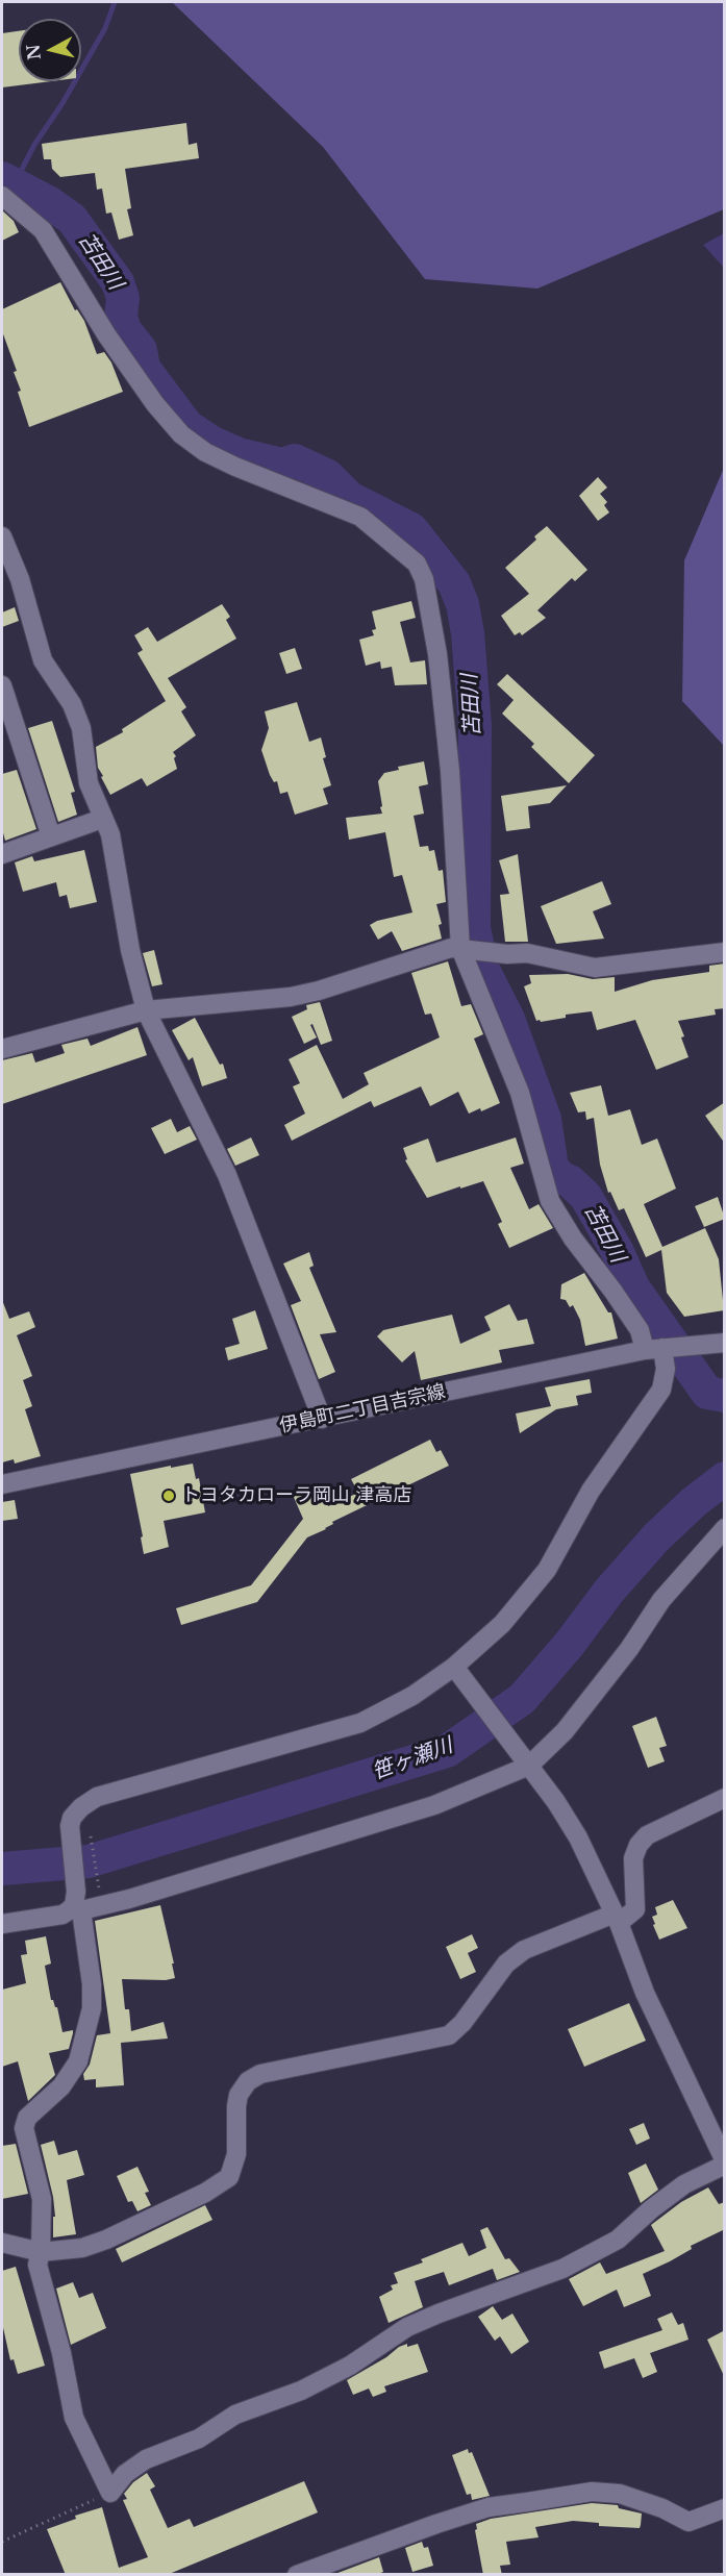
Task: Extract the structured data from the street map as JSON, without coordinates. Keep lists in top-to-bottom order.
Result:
{
  "streets": {
    "street": ["伊島町二丁目吉宗線"]
  },
  "water": ["苫田川", "笹ヶ瀬川"],
  "places": ["トヨタカローラ岡山 津高店"],
  "north": "left"
}
